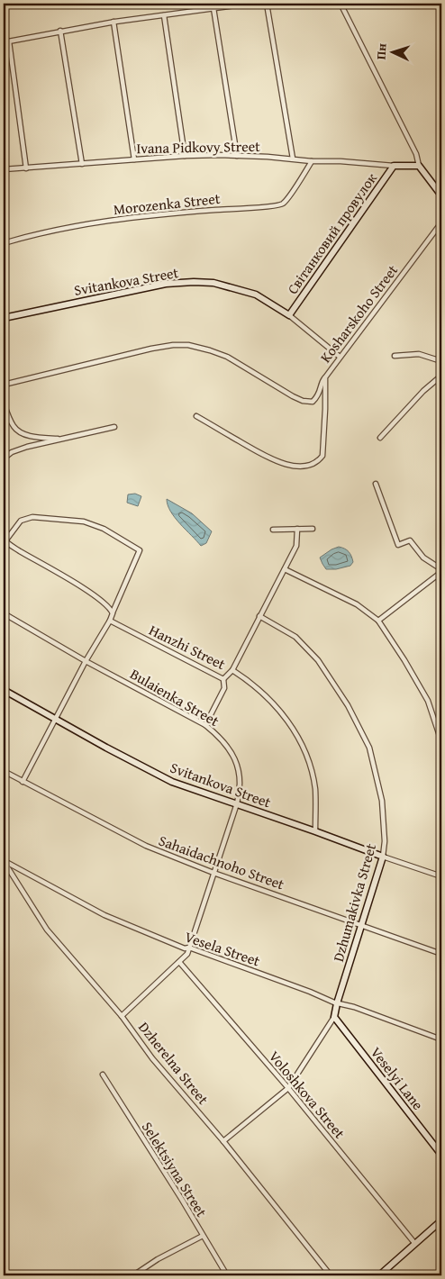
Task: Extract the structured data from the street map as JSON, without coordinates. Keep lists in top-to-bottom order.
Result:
{
  "streets": {
    "street": [
      "Ivana Pidkovy Street",
      "Morozenka Street",
      "Світанковий провулок",
      "Svitankova Street",
      "Kosharskoho Street",
      "Hanzhi Street",
      "Bulaienka Street",
      "Sahaidachnoho Street",
      "Dzhumakivka Street",
      "Vesela Street",
      "Dzherelna Street",
      "Veselyi Lane",
      "Voloshkova Street",
      "Selektsiyna Street"
    ]
  },
  "crossings": [
    ["Ivana Pidkovy Street", "Morozenka Street"],
    ["Ivana Pidkovy Street", "Світанковий провулок"],
    ["Світанковий провулок", "Svitankova Street"],
    ["Svitankova Street", "Kosharskoho Street"],
    ["Svitankova Street", "Hanzhi Street"],
    ["Svitankova Street", "Bulaienka Street"],
    ["Svitankova Street", "Dzhumakivka Street"],
    ["Bulaienka Street", "Sahaidachnoho Street"],
    ["Bulaienka Street", "Vesela Street"],
    ["Bulaienka Street", "Dzherelna Street"],
    ["Bulaienka Street", "Voloshkova Street"],
    ["Sahaidachnoho Street", "Dzhumakivka Street"],
    ["Dzhumakivka Street", "Vesela Street"],
    ["Dzhumakivka Street", "Dzherelna Street"],
    ["Dzhumakivka Street", "Veselyi Lane"],
    ["Dzhumakivka Street", "Voloshkova Street"],
    ["Vesela Street", "Dzherelna Street"]
  ],
  "north": "left"
}
